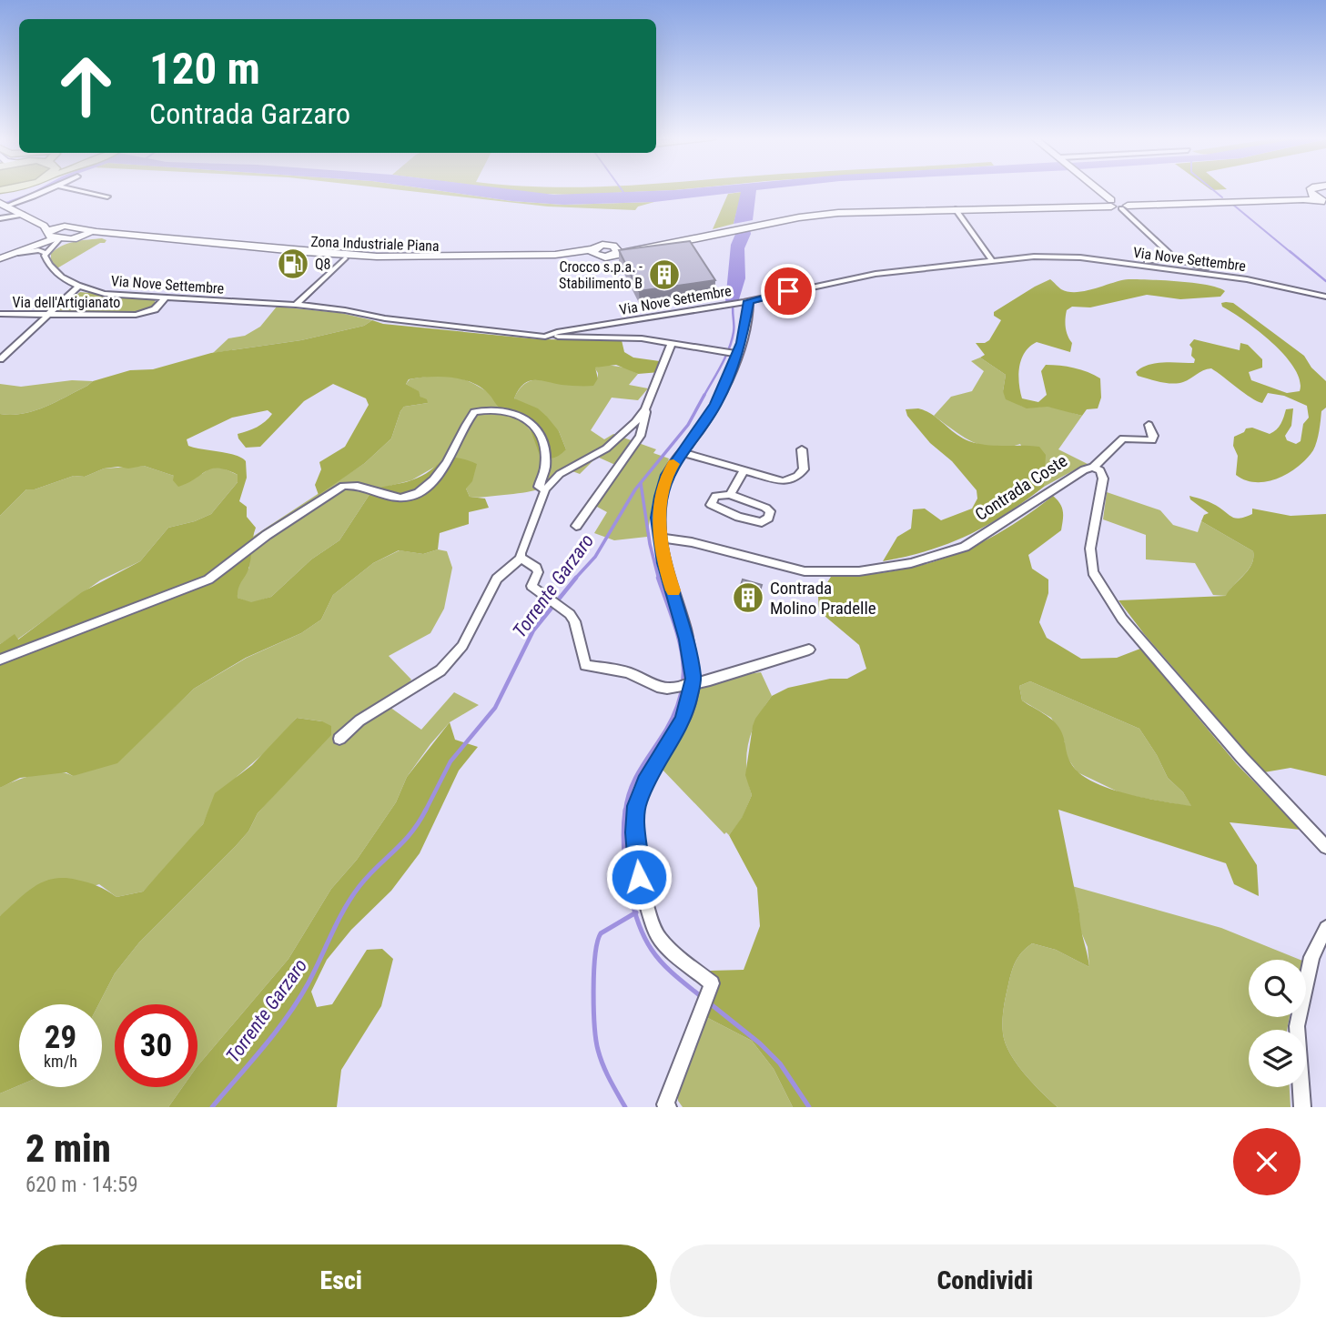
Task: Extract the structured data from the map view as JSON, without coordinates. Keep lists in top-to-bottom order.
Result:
{
  "streets": {
    "main road": ["Zona Industriale Piana"],
    "street": ["Via Nove Settembre", "Via dell'Artigianato", "Contrada Coste"]
  },
  "crossings": [
    ["Via Nove Settembre", "Via dell'Artigianato"]
  ],
  "water": ["Torrente Garzaro"],
  "places": {
    "fuel station": ["Q8"],
    "building": ["Crocco s.p.a. - Stabilimento B", "Contrada Molino Pradelle"]
  },
  "page": {
    "turn": ["120 m", "Contrada Garzaro"],
    "speed": "29 km/h",
    "limit": "30",
    "heading": ["2 min", "620 m · 14:59"],
    "buttons": ["Esci", "Condividi"]
  }
}
